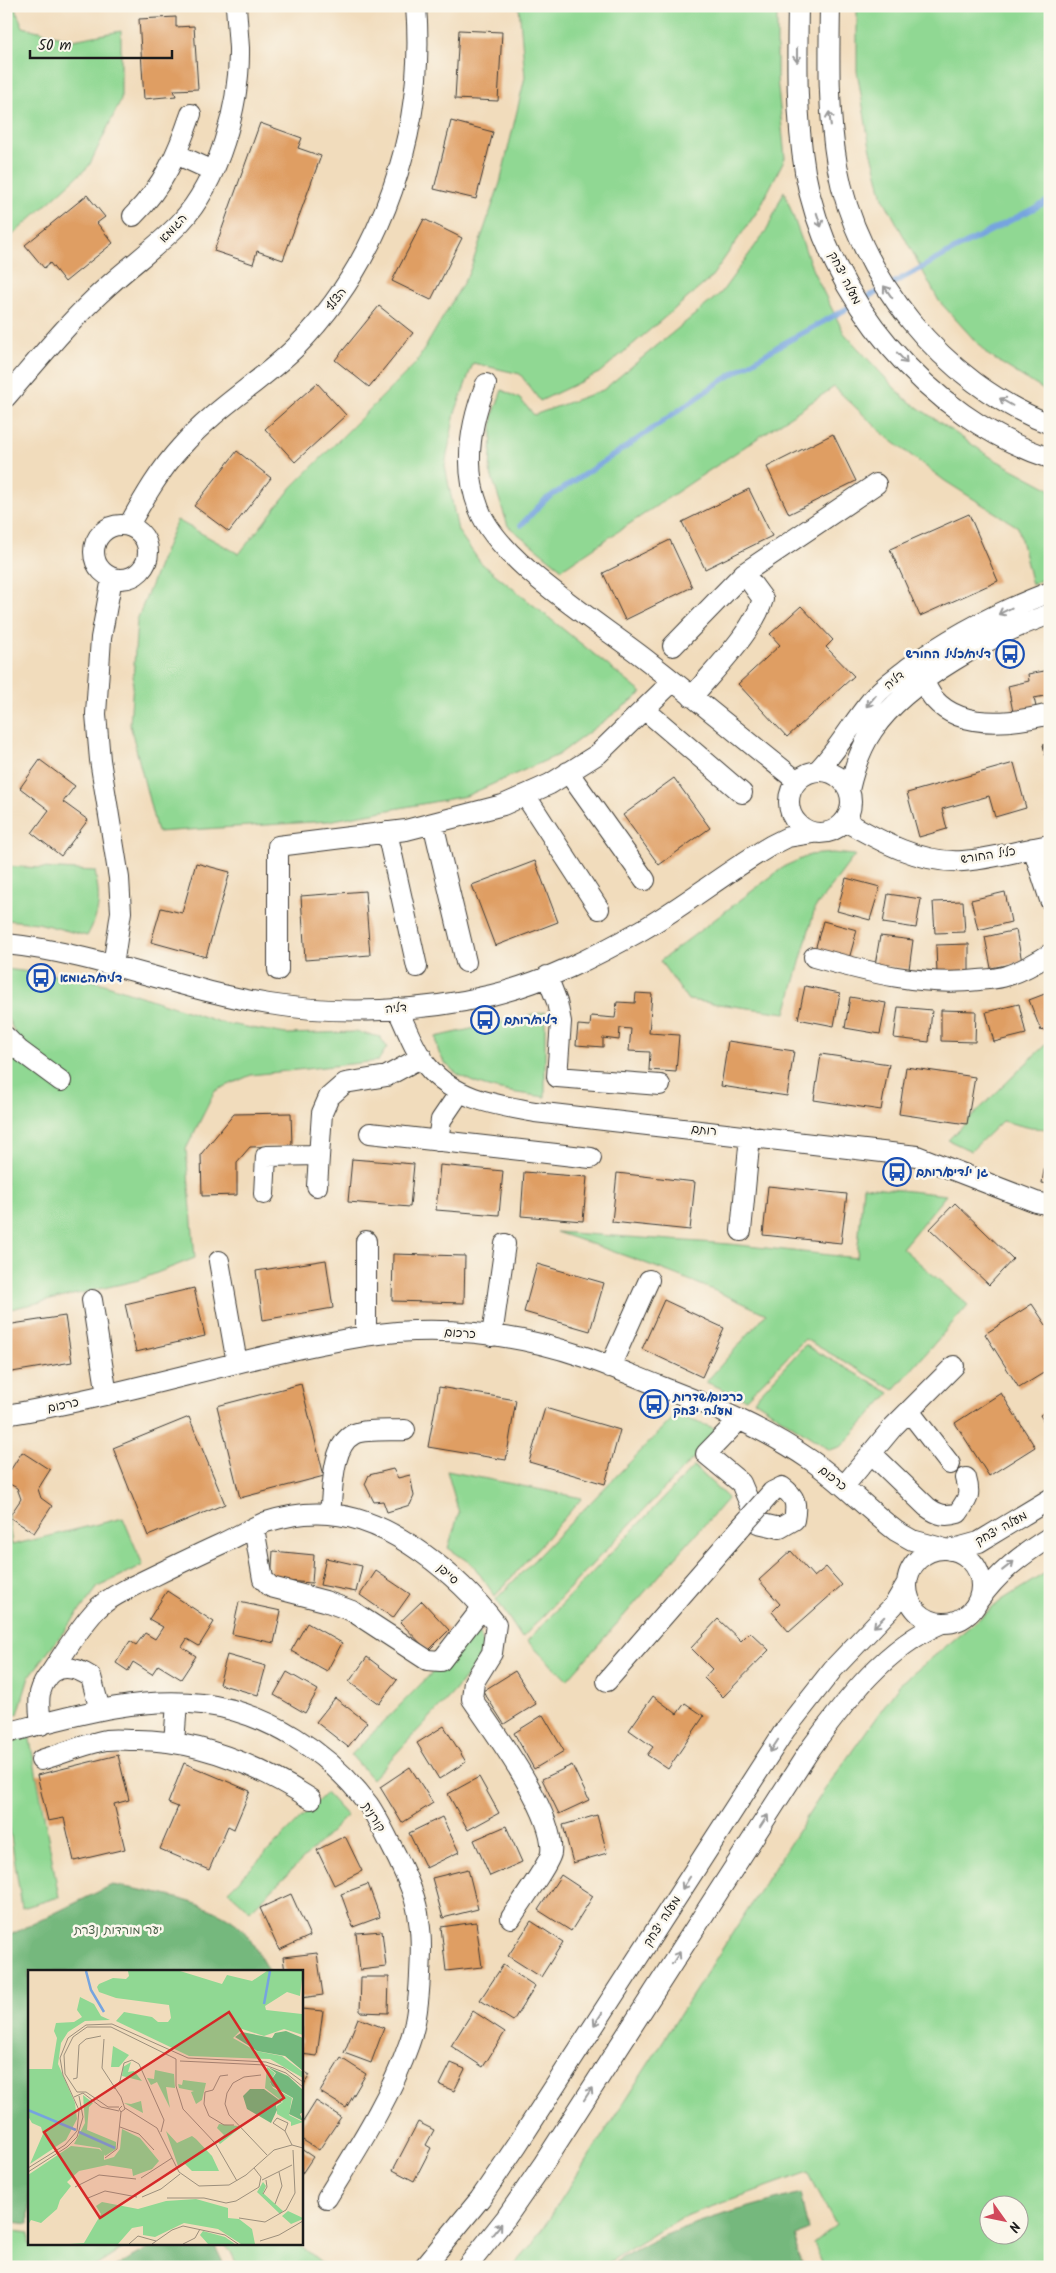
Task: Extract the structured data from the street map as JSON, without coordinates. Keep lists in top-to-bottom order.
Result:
{
  "streets": {
    "street": [
      "הגומא",
      "מעלה יצחק",
      "הצלף",
      "דליה",
      "כליל החורש",
      "רותם",
      "כרכום",
      "סייפן",
      "קורנית"
    ]
  },
  "crossings": [
    ["מעלה יצחק", "כרכום"],
    ["דליה", "כליל החורש"],
    ["דליה", "רותם"],
    ["סייפן", "קורנית"]
  ],
  "one_way": ["מעלה יצחק"],
  "parks": ["יער מורדות נצרת"],
  "places": {
    "bus stop": [
      "דליה/כליל החורש",
      "דליה/הגומא",
      "דליה/רותם",
      "גן ילדים/רותם",
      "כרכום/שדרות מעלה יצחק"
    ]
  },
  "scale_bar": "50 m",
  "north": "bottom right"
}
